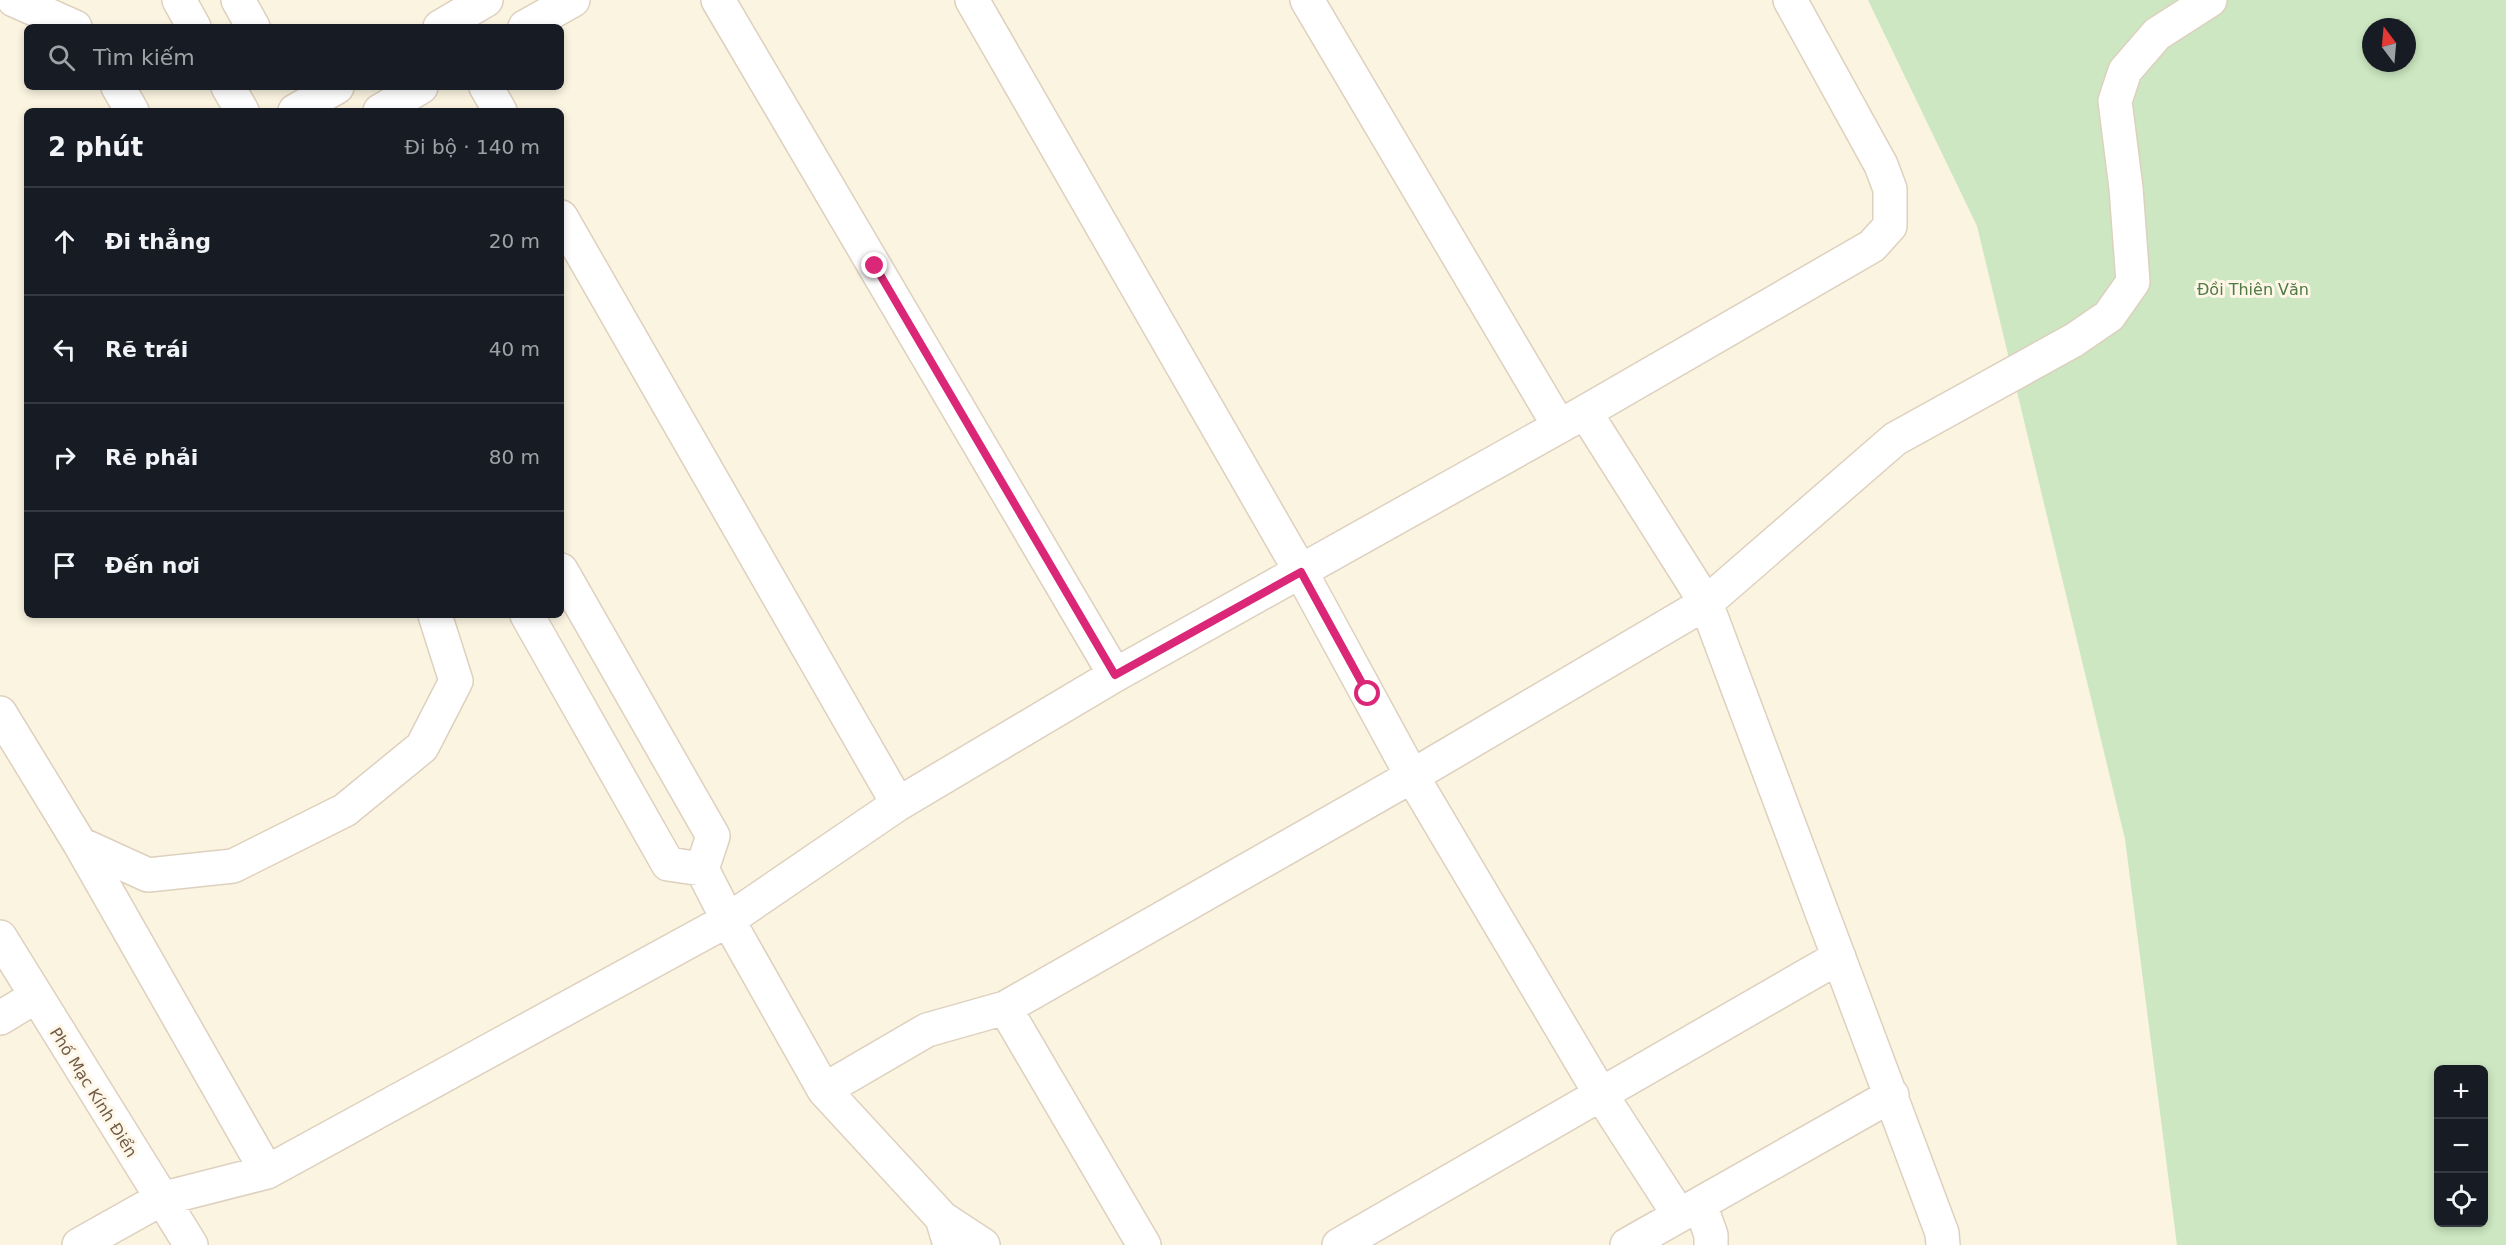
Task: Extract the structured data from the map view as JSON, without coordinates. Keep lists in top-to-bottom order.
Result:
{
  "streets": {
    "street": ["Phố Mạc Kính Điển"]
  },
  "parks": ["Đồi Thiên Văn"],
  "north": "top",
  "page": {
    "search": "Tìm kiếm",
    "heading": ["2 phút", "Đi bộ · 140 m"],
    "list": [
      ["Đi thẳng", "20 m"],
      ["Rẽ trái", "40 m"],
      ["Rẽ phải", "80 m"],
      "Đến nơi"
    ],
    "map_buttons": ["+", "−"]
  }
}
